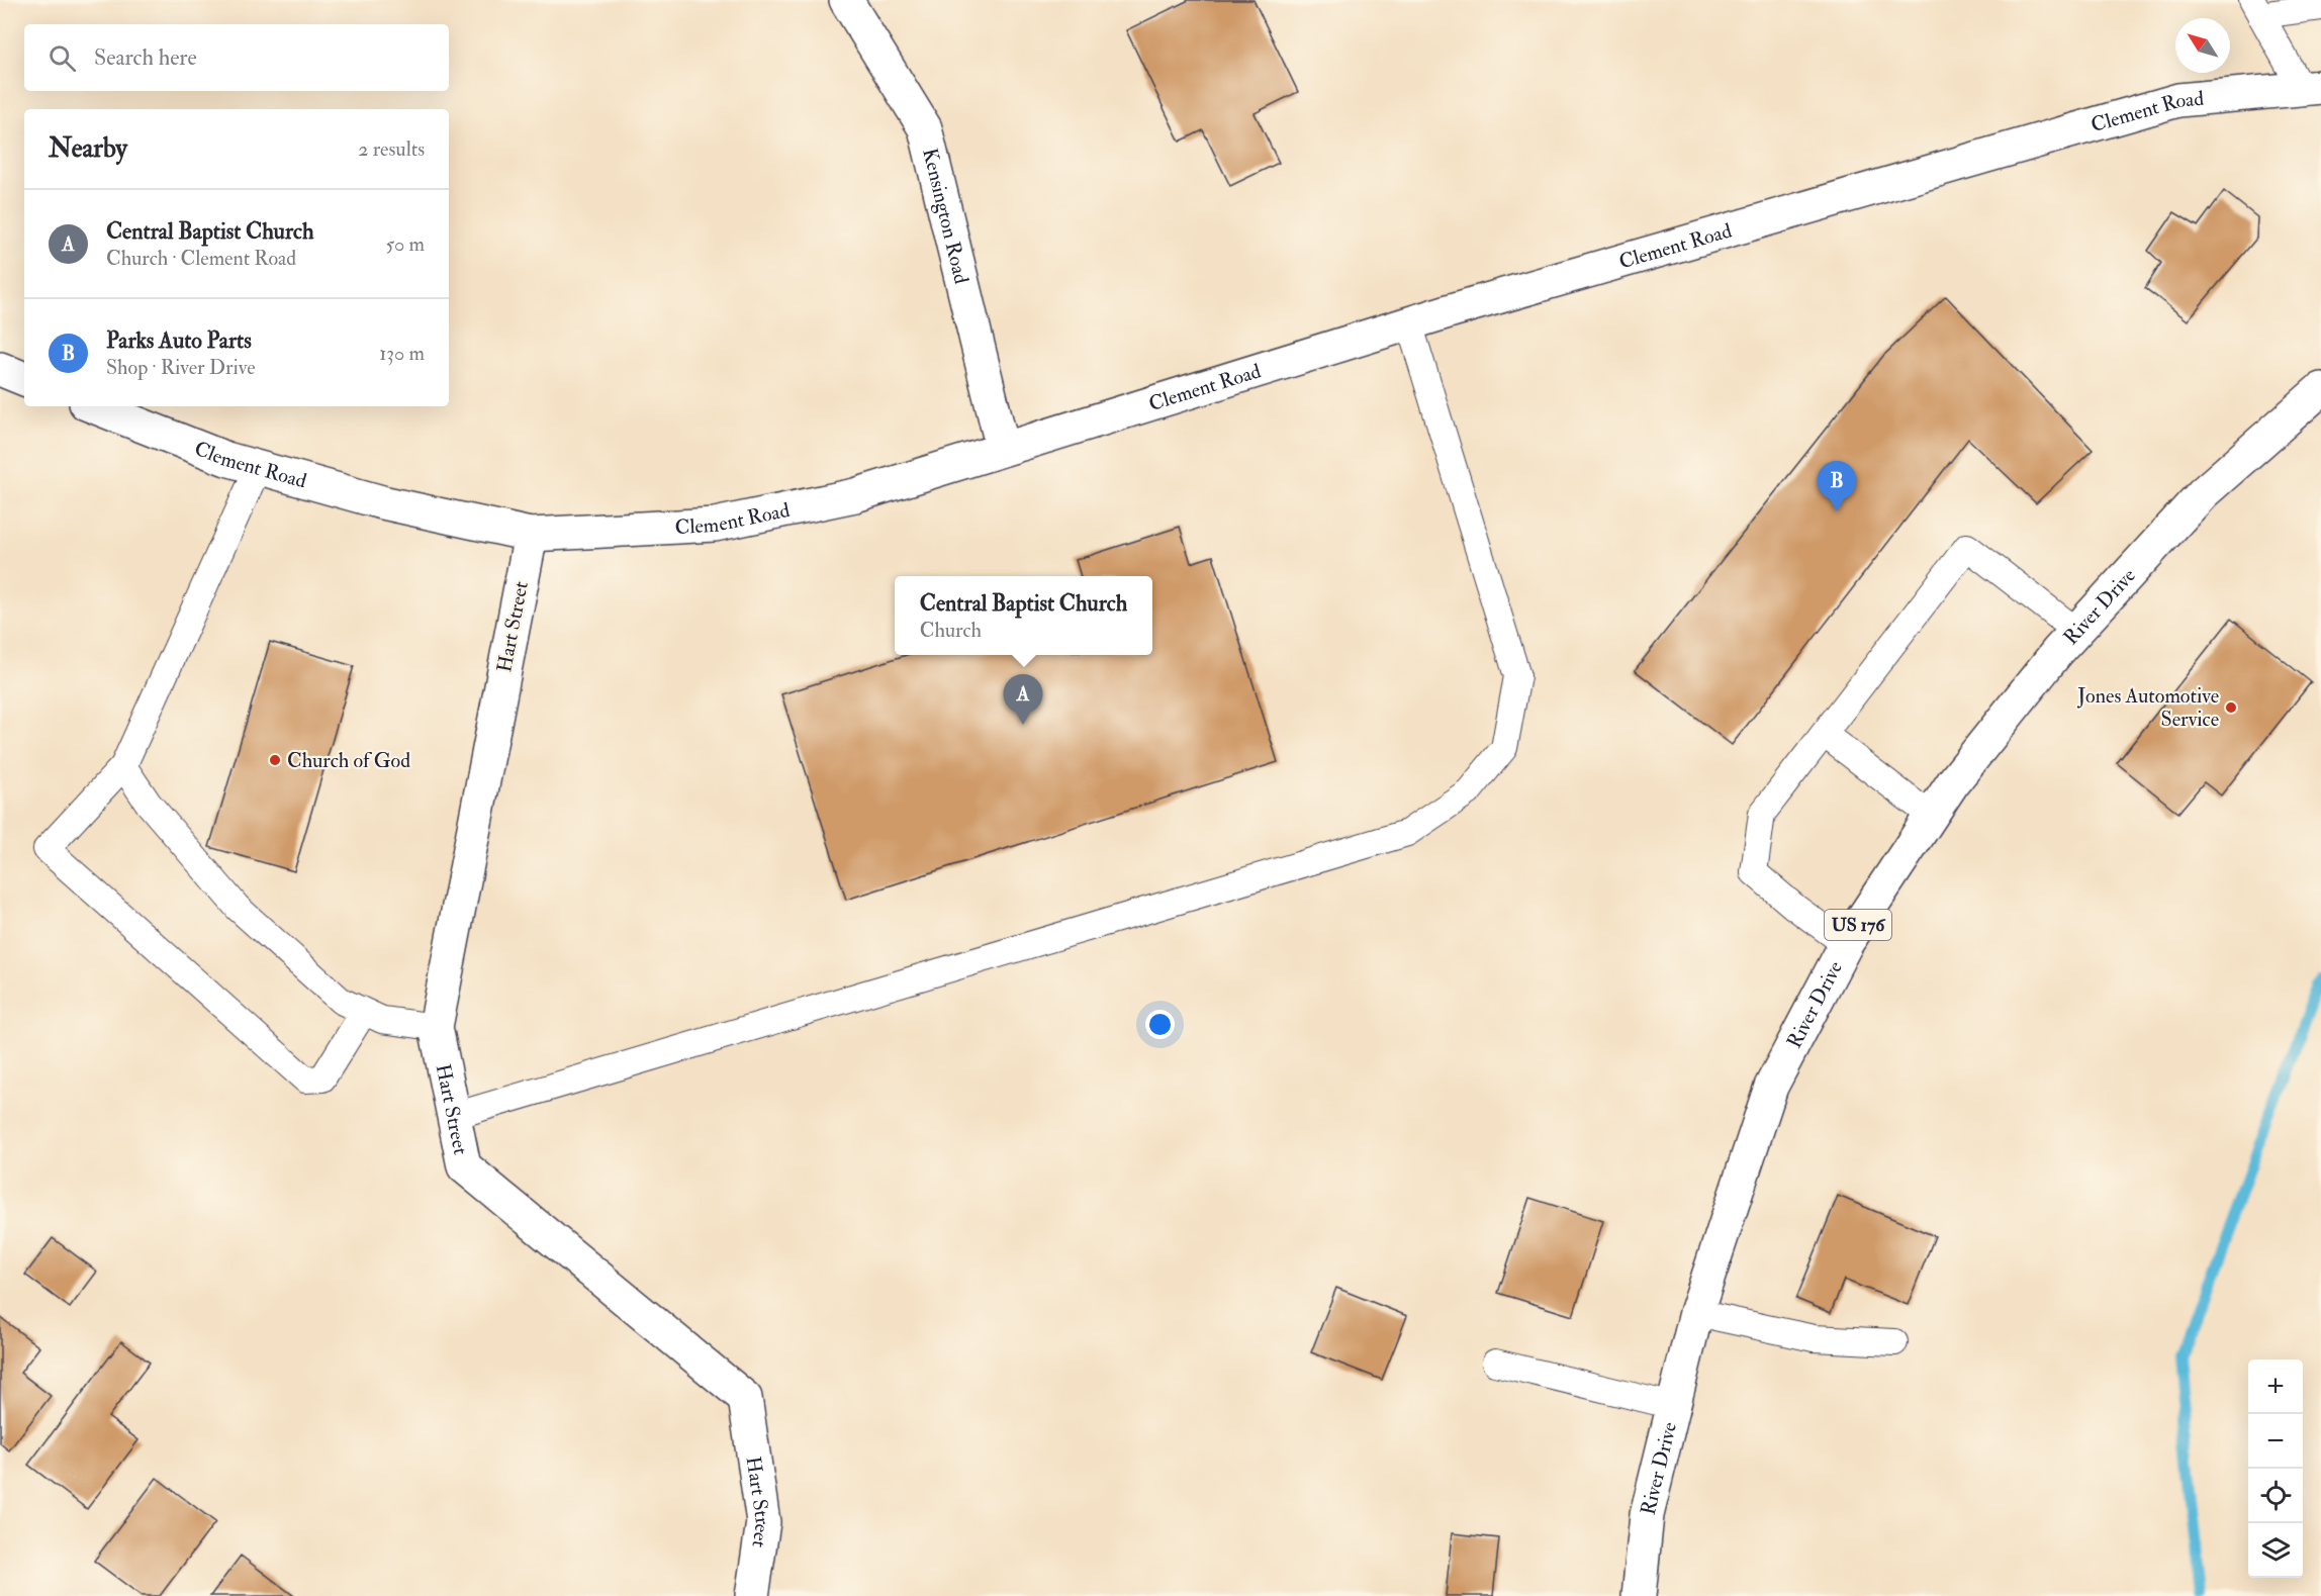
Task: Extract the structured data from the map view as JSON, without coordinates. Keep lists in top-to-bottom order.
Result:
{
  "streets": {
    "street": [
      "Clement Road",
      "Kensington Road",
      "River Drive",
      "Hart Street",
      "US 176"
    ]
  },
  "crossings": [
    ["Clement Road", "Kensington Road"],
    ["Clement Road", "Hart Street"]
  ],
  "places": ["Jones Automotive Service", "Church of God"],
  "north": "top left",
  "page": {
    "search": "Search here",
    "heading": ["Nearby", "2 results"],
    "list": [
      {
        "mark": "A",
        "name": "Central Baptist Church",
        "note": "Church · Clement Road",
        "value": "50 m"
      },
      {
        "mark": "B",
        "name": "Parks Auto Parts",
        "note": "Shop · River Drive",
        "value": "130 m"
      }
    ],
    "pins": ["B", "A"],
    "popup": ["Central Baptist Church", "Church"],
    "map_buttons": ["+", "−"]
  }
}
